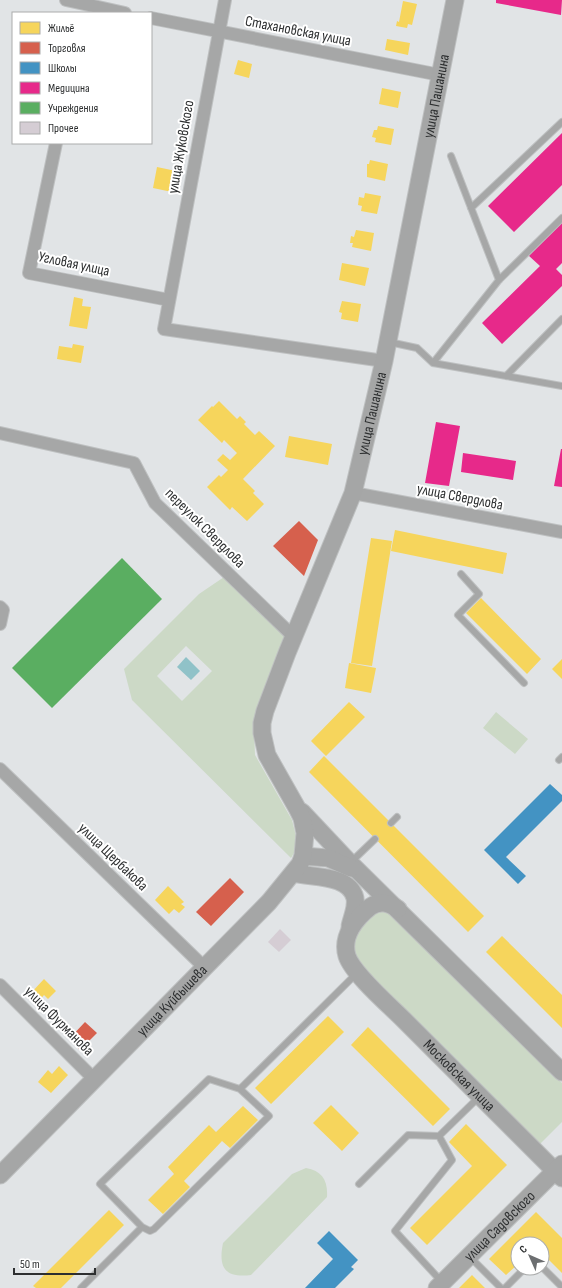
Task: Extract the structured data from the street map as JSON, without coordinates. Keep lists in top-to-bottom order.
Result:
{
  "streets": {
    "main road": [
      "улица Пашанина",
      "улица Куйбышева",
      "Московская улица",
      "улица Садовского"
    ],
    "street": [
      "Стахановская улица",
      "улица Жуковского",
      "Угловая улица",
      "улица Свердлова",
      "переулок Свердлова",
      "улица Щербакова",
      "улица Фурманова"
    ]
  },
  "crossings": [
    ["Стахановская улица", "улица Пашанина"],
    ["Стахановская улица", "улица Жуковского"],
    ["улица Пашанина", "улица Жуковского"],
    ["улица Пашанина", "улица Свердлова"],
    ["улица Пашанина", "переулок Свердлова"],
    ["улица Пашанина", "улица Куйбышева"],
    ["улица Жуковского", "Угловая улица"],
    ["улица Щербакова", "улица Куйбышева"],
    ["улица Куйбышева", "улица Фурманова"],
    ["улица Куйбышева", "Московская улица"],
    ["Московская улица", "улица Садовского"]
  ],
  "legend": [
    "Жильё",
    "Торговля",
    "Школы",
    "Медицина",
    "Учреждения",
    "Прочее"
  ],
  "scale_bar": "50 m",
  "north": "top left"
}
